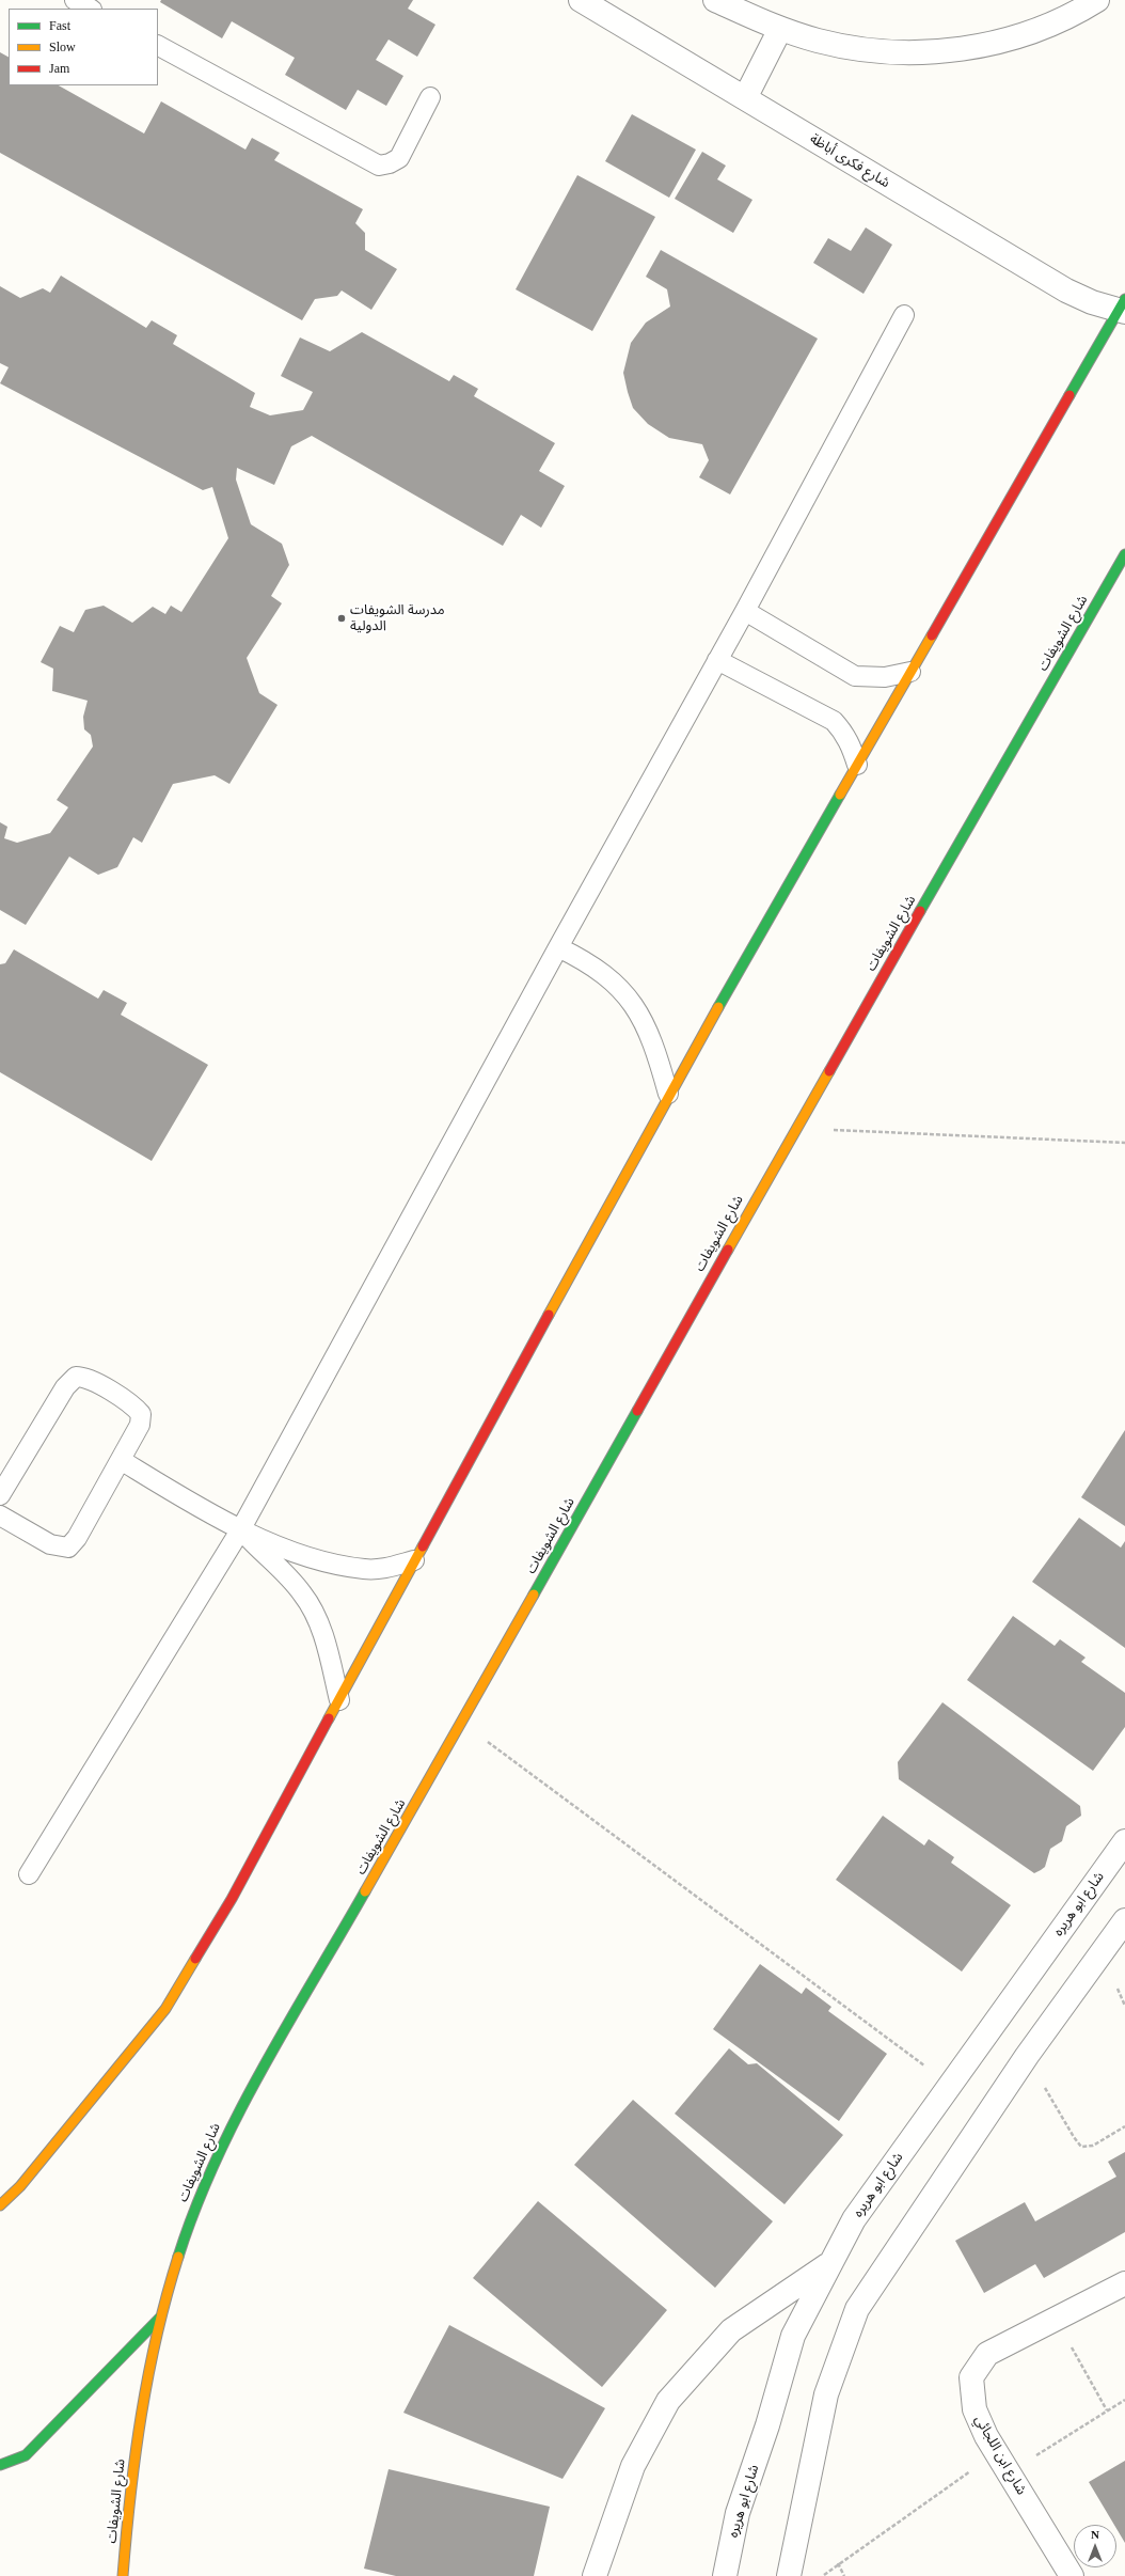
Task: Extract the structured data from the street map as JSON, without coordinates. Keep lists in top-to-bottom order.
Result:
{
  "streets": {
    "main road": ["شارع الشويفات"],
    "street": ["شارع فكرى أباظة", "شارع ابو هريره", "شارع ابن اللجائي"]
  },
  "places": ["مدرسة الشويفات الدولية"],
  "legend": ["Fast", "Slow", "Jam"],
  "north": "top"
}
